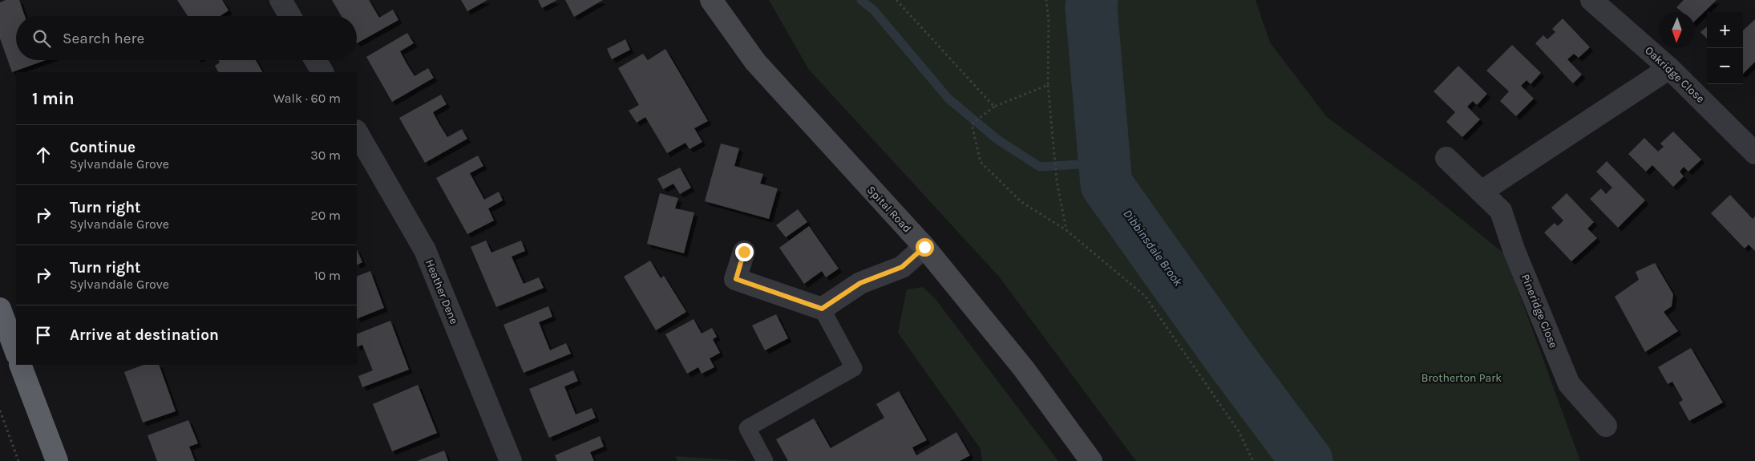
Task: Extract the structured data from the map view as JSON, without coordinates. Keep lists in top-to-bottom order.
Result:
{
  "streets": {
    "main road": ["Spital Road"],
    "street": ["Oakridge Close", "Heather Dene", "Pineridge Close"]
  },
  "water": ["Dibbinsdale Brook"],
  "parks": ["Brotherton Park"],
  "north": "bottom",
  "page": {
    "map_buttons": ["+", "−"],
    "search": "Search here",
    "heading": ["1 min", "Walk · 60 m"],
    "list": [
      ["Continue", "Sylvandale Grove", "30 m"],
      ["Turn right", "Sylvandale Grove", "20 m"],
      ["Turn right", "Sylvandale Grove", "10 m"],
      "Arrive at destination"
    ]
  }
}
